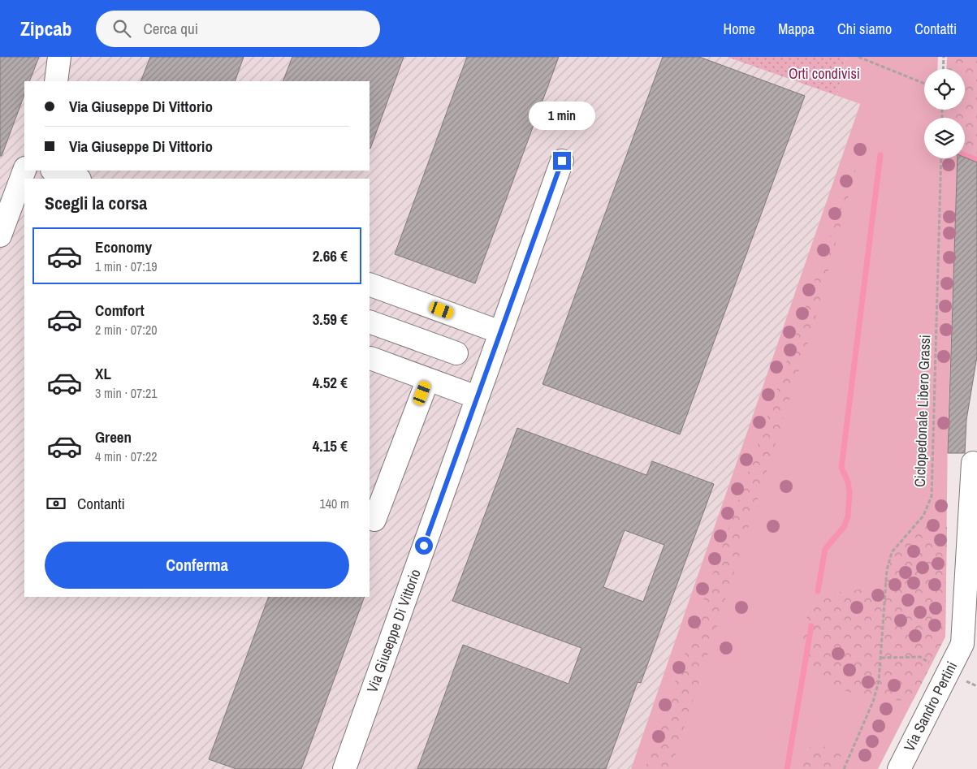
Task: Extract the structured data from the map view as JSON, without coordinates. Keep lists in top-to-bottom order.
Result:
{
  "streets": {
    "street": ["Via Giuseppe Di Vittorio", "Via Sandro Pertini"],
    "path": ["Ciclopedonale Libero Grassi"]
  },
  "parks": ["Orti condivisi"],
  "page": {
    "header": "Zipcab",
    "search": "Cerca qui",
    "nav": [
      "Home",
      "Mappa",
      "Chi siamo",
      "Contatti"
    ],
    "banner": ["Via Giuseppe Di Vittorio", "Via Giuseppe Di Vittorio"],
    "bubble": "1 min",
    "heading": "Scegli la corsa",
    "list": [
      {
        "name": "Economy",
        "note": "1 min · 07:19",
        "value": "2.66 €"
      },
      {
        "name": "Comfort",
        "note": "2 min · 07:20",
        "value": "3.59 €"
      },
      {
        "name": "XL",
        "note": "3 min · 07:21",
        "value": "4.52 €"
      },
      {
        "name": "Green",
        "note": "4 min · 07:22",
        "value": "4.15 €"
      }
    ],
    "pay": ["Contanti", "140 m"],
    "buttons": "Conferma"
  }
}
